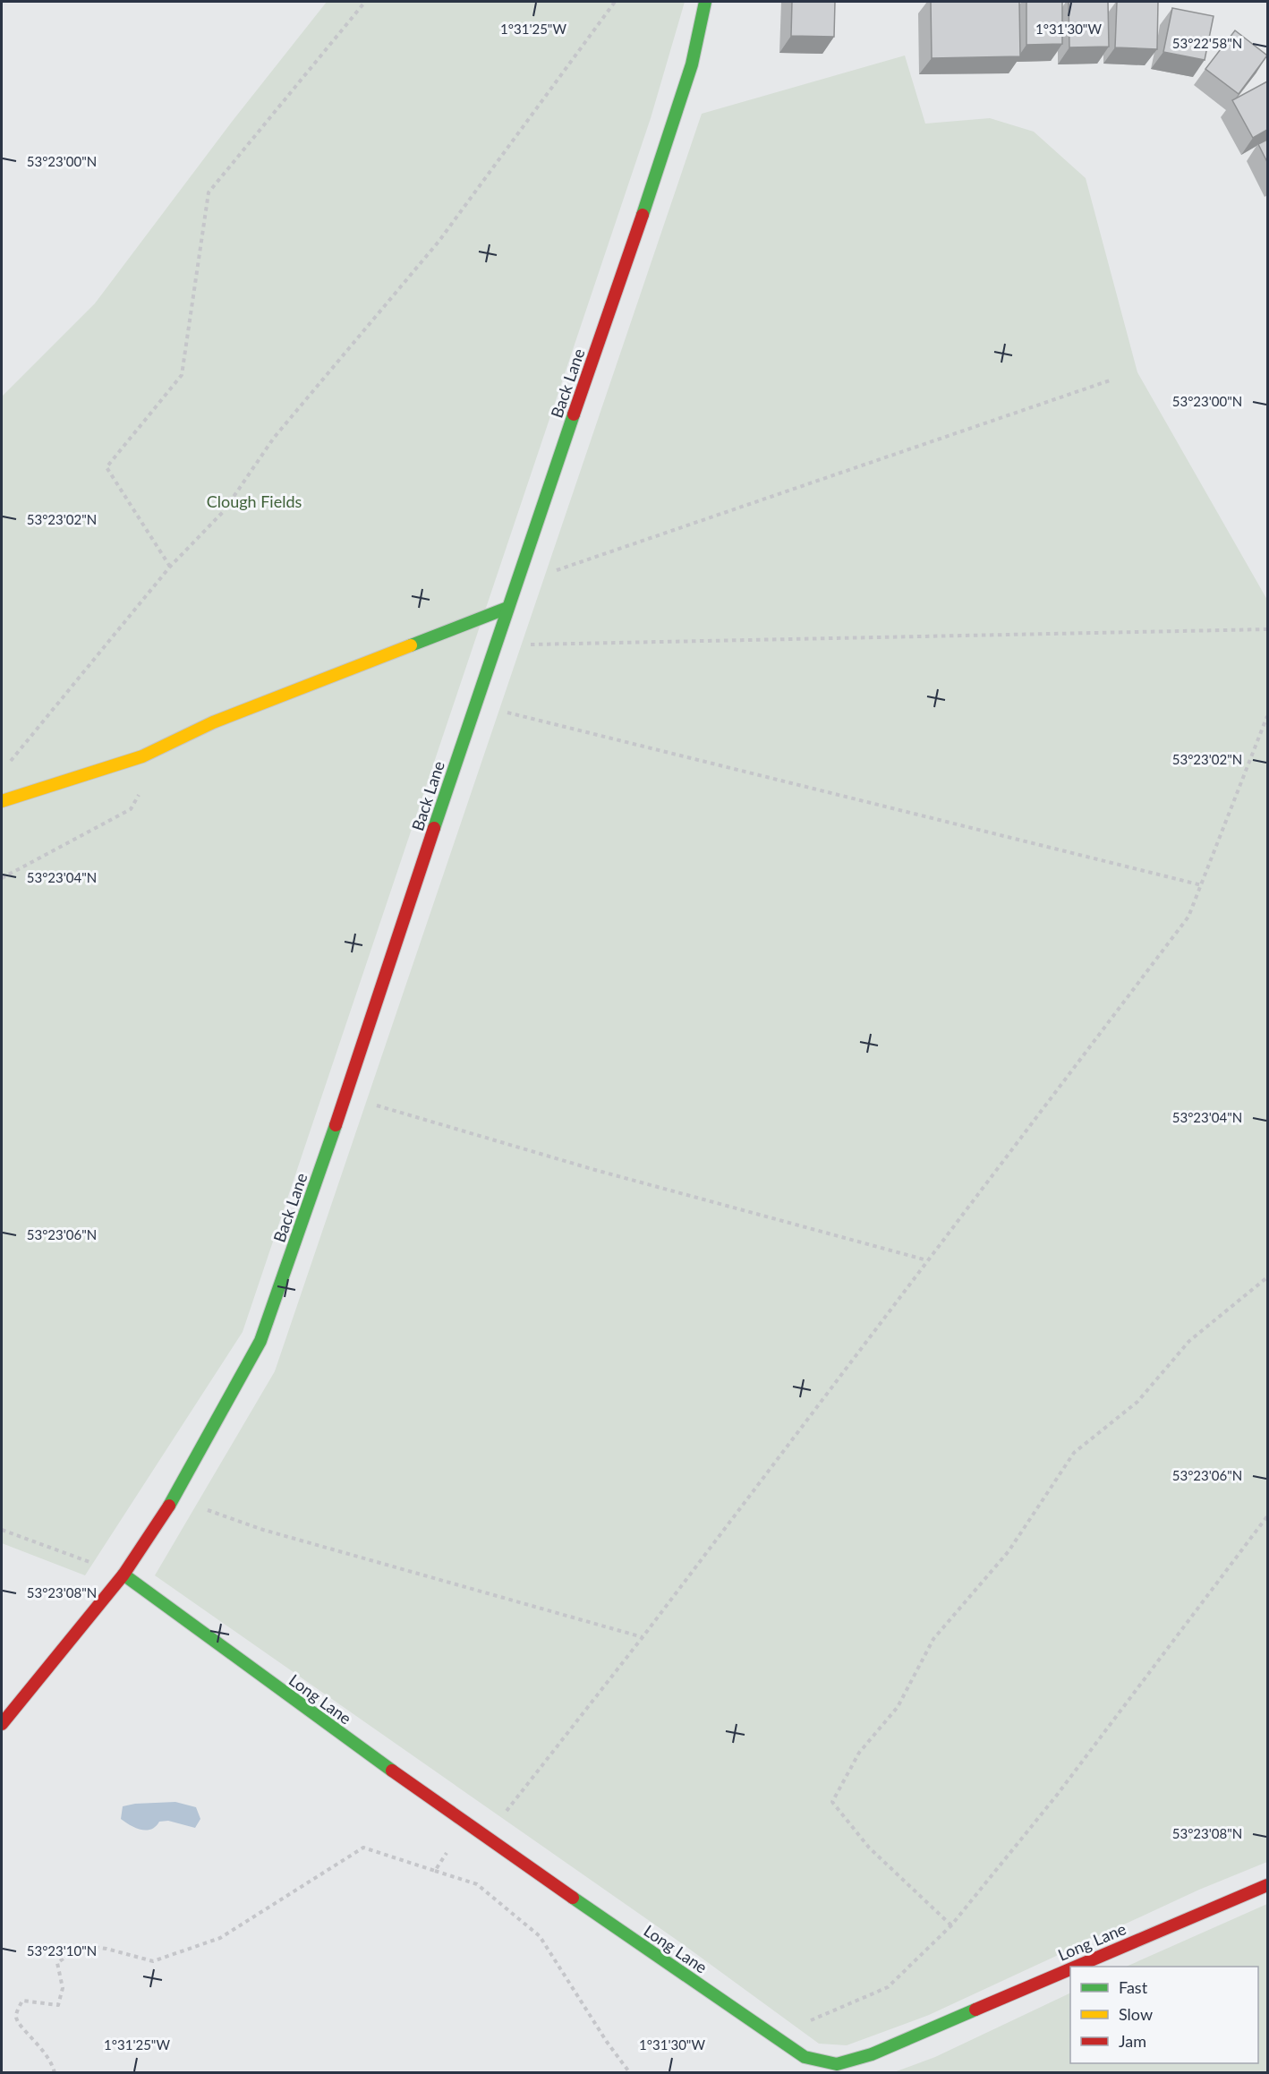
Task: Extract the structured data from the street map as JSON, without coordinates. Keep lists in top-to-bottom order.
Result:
{
  "streets": {
    "street": ["Back Lane", "Long Lane"]
  },
  "crossings": [
    ["Back Lane", "Long Lane"]
  ],
  "parks": ["Clough Fields"],
  "legend": ["Fast", "Slow", "Jam"],
  "coordinates": [
    "1°31'25\"W",
    "1°31'30\"W",
    "53°22'58\"N",
    "53°23'00\"N",
    "53°23'02\"N",
    "53°23'04\"N",
    "53°23'06\"N",
    "53°23'08\"N",
    "53°23'10\"N"
  ]
}
